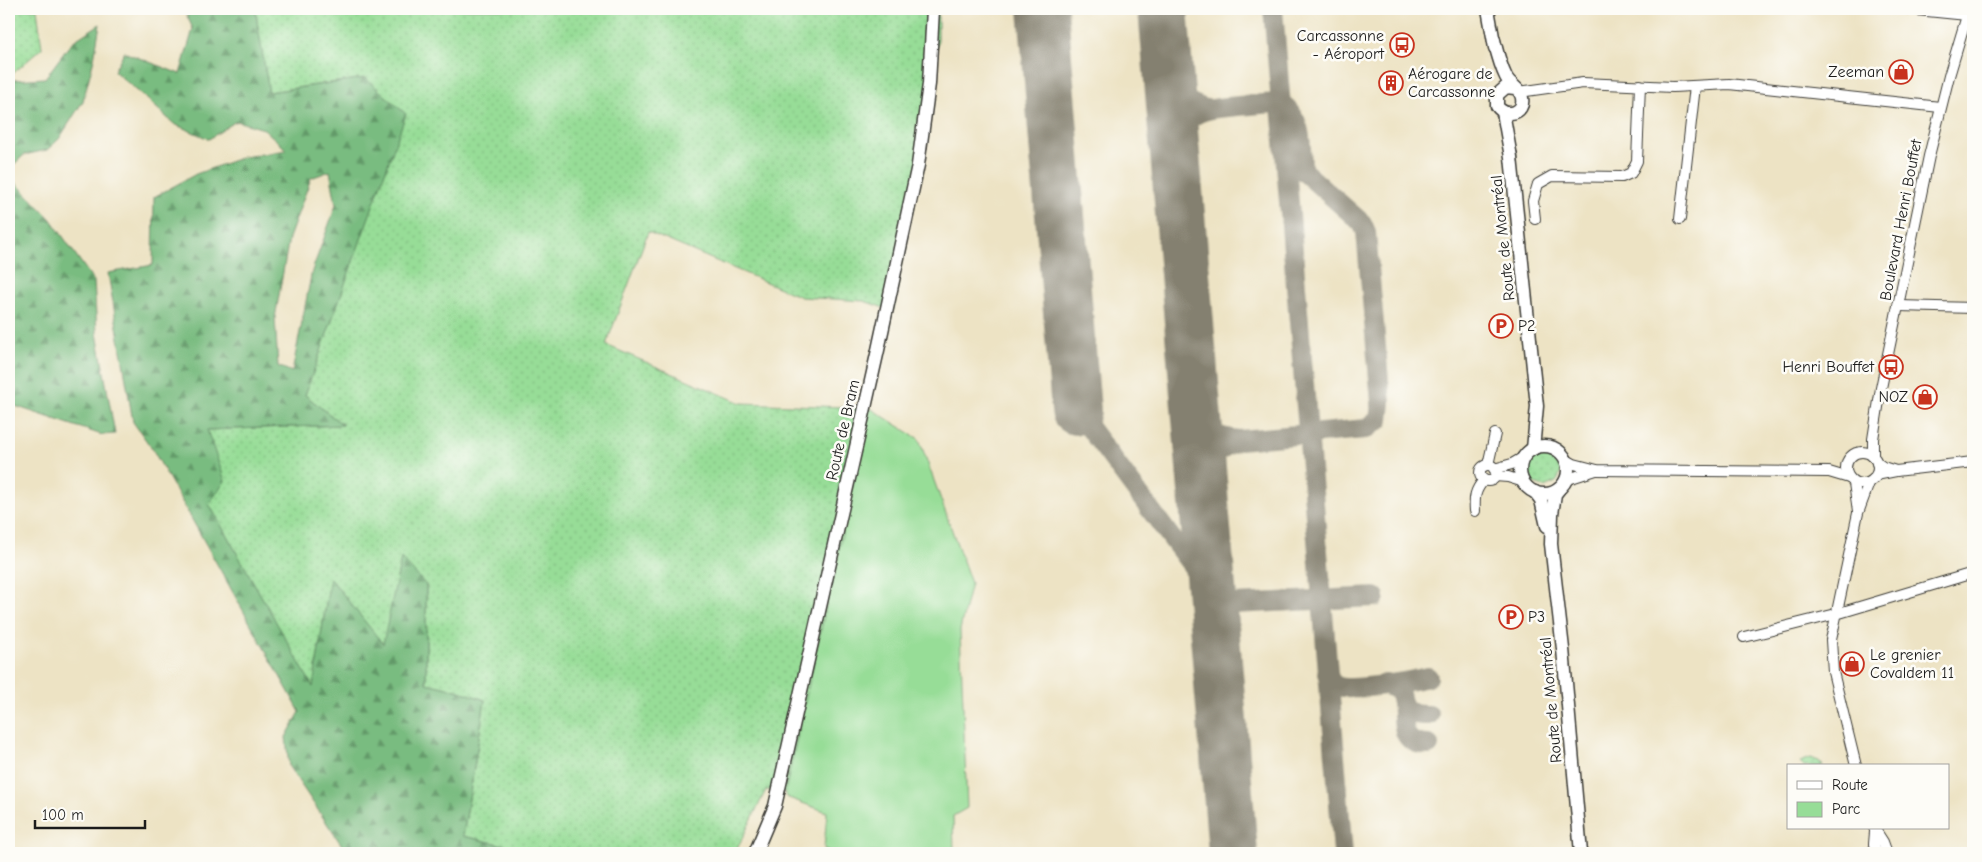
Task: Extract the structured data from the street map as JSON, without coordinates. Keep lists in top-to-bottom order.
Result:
{
  "streets": {
    "main road": ["Route de Montréal", "Route de Bram"],
    "street": ["Boulevard Henri Bouffet"]
  },
  "places": {
    "bus stop": ["Carcassonne - Aéroport", "Henri Bouffet"],
    "shop": ["Zeeman", "NOZ", "Le grenier Covaldem 11"],
    "building": ["Aérogare de Carcassonne"],
    "parking": ["P2", "P3"]
  },
  "legend": ["Route", "Parc"],
  "scale_bar": "100 m"
}
